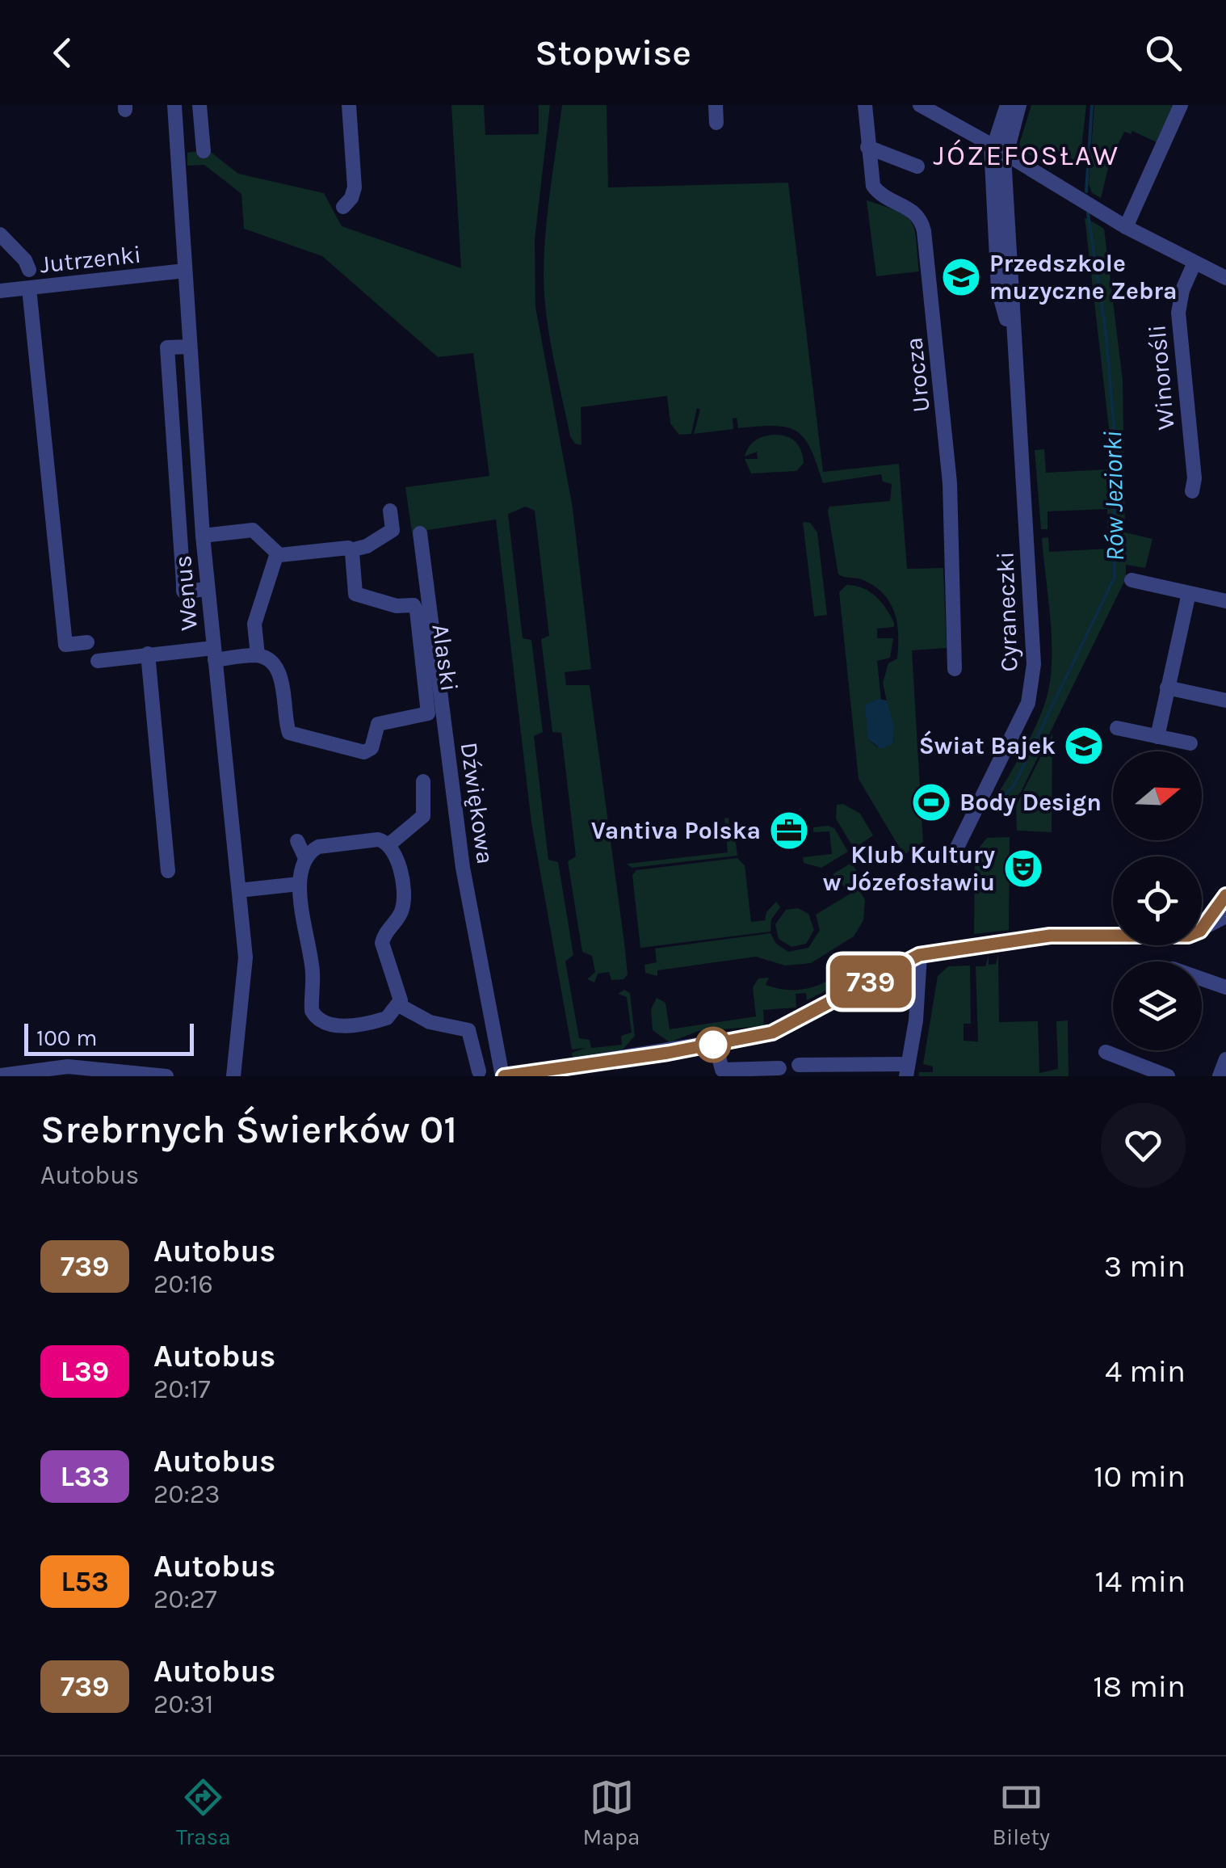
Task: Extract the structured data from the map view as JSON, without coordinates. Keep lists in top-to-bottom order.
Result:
{
  "streets": {
    "street": [
      "Jutrzenki",
      "Urocza",
      "Winorośli",
      "Wenus",
      "Cyraneczki",
      "Alaski",
      "Dźwiękowa"
    ]
  },
  "crossings": [
    ["Jutrzenki", "Wenus"]
  ],
  "districts": ["JÓZEFOSŁAW"],
  "water": ["Rów Jeziorki"],
  "places": {
    "school or university": ["Przedszkole muzyczne Zebra", "Świat Bajek"],
    "sports": ["Body Design"],
    "office": ["Vantiva Polska"],
    "theatre": ["Klub Kultury w Józefosławiu"]
  },
  "lines": ["bus line 739"],
  "scale_bar": "100 m",
  "north": "right",
  "page": {
    "header": "Stopwise",
    "on_map": "739",
    "scale": "100 m",
    "heading": ["Srebrnych Świerków 01", "Autobus"],
    "list": [
      {
        "mark": "739",
        "name": "Autobus",
        "note": "20:16",
        "value": "3 min"
      },
      {
        "mark": "L39",
        "name": "Autobus",
        "note": "20:17",
        "value": "4 min"
      },
      {
        "mark": "L33",
        "name": "Autobus",
        "note": "20:23",
        "value": "10 min"
      },
      {
        "mark": "L53",
        "name": "Autobus",
        "note": "20:27",
        "value": "14 min"
      },
      {
        "mark": "739",
        "name": "Autobus",
        "note": "20:31",
        "value": "18 min"
      }
    ],
    "tabs": ["Trasa", "Mapa", "Bilety"]
  }
}
